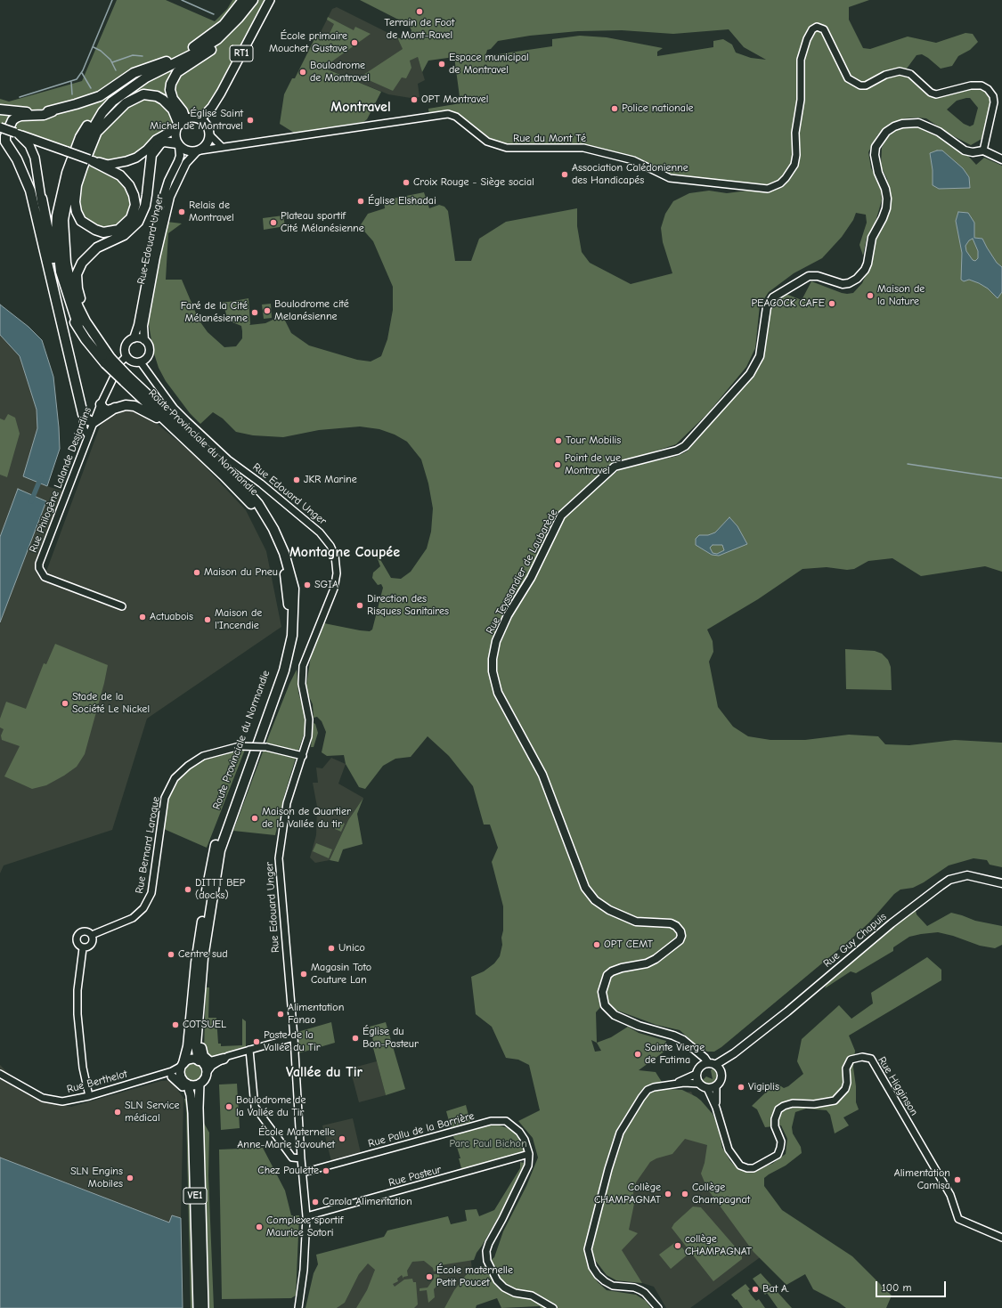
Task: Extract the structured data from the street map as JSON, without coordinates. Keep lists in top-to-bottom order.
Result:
{
  "streets": {
    "highway": ["Route Provinciale du Normandie"],
    "main road": [
      "RT1",
      "Rue Edouard Unger",
      "Rue Teyssandier de Laubarède",
      "Rue Guy Chapuis",
      "VE1"
    ],
    "street": [
      "Rue du Mont Té",
      "Rue Philogène Lalande Desjardins",
      "Rue Bernard Laroque",
      "Rue Berthelot",
      "Rue Higginson",
      "Rue Pallu de la Barrière",
      "Rue Pasteur"
    ]
  },
  "crossings": [
    ["RT1", "Rue Edouard Unger"],
    ["Rue du Mont Té", "Rue Teyssandier de Laubarède"],
    ["Rue Edouard Unger", "Rue Philogène Lalande Desjardins"],
    ["Rue Edouard Unger", "Rue Bernard Laroque"],
    ["Rue Edouard Unger", "Rue Pallu de la Barrière"],
    ["Rue Edouard Unger", "Rue Pasteur"],
    ["Route Provinciale du Normandie", "Rue Berthelot"],
    ["Route Provinciale du Normandie", "VE1"],
    ["Rue Teyssandier de Laubarède", "Rue Guy Chapuis"],
    ["Rue Teyssandier de Laubarède", "Rue Higginson"],
    ["Rue Guy Chapuis", "Rue Higginson"],
    ["Rue Berthelot", "VE1"],
    ["Rue Pallu de la Barrière", "Rue Pasteur"]
  ],
  "districts": ["Montravel", "Montagne Coupée", "Vallée du Tir"],
  "parks": ["Parc Paul Bichon"],
  "places": [
    "Terrain de Foot de Mont-Ravel",
    "École primaire Mouchet Gustave",
    "Espace municipal de Montravel",
    "Boulodrome de Montravel",
    "OPT Montravel",
    "Police nationale",
    "Église Saint Michel de Montravel",
    "Association Calédonienne des Handicapés",
    "Croix Rouge - Siège social",
    "Église Elshadai",
    "Relais de Montravel",
    "Plateau sportif Cité Mélanésienne",
    "Maison de la Nature",
    "PEACOCK CAFE",
    "Boulodrome cité Melanésienne",
    "Faré de la Cité Mélanésienne",
    "Tour Mobilis",
    "Point de vue Montravel",
    "JKR Marine",
    "Maison du Pneu",
    "SGIA",
    "Direction des Risques Sanitaires",
    "Actuabois",
    "Maison de l'Incendie",
    "Stade de la Société Le Nickel",
    "Maison de Quartier de la Vallée du tir",
    "DITTT BEP (docks)",
    "OPT CEMT",
    "Unico",
    "Centre sud",
    "Magasin Toto Couture Lan",
    "Alimentation Fanao",
    "COTSUEL",
    "Église du Bon-Pasteur",
    "Poste de la Vallée du Tir",
    "Sainte Vierge de Fatima",
    "Vigiplis",
    "Boulodrome de la Vallée du Tir",
    "SLN Service médical",
    "École Maternelle Anne-Marie Javouhet",
    "Chez Paulette",
    "SLN Engins Mobiles",
    "Alimentation Camisa",
    "Collège CHAMPAGNAT",
    "Collège Champagnat",
    "Carola Alimentation",
    "Complexe sportif Maurice Sotori",
    "collège CHAMPAGNAT",
    "École maternelle Petit Poucet",
    "Bat A."
  ],
  "scale_bar": "100 m"
}
